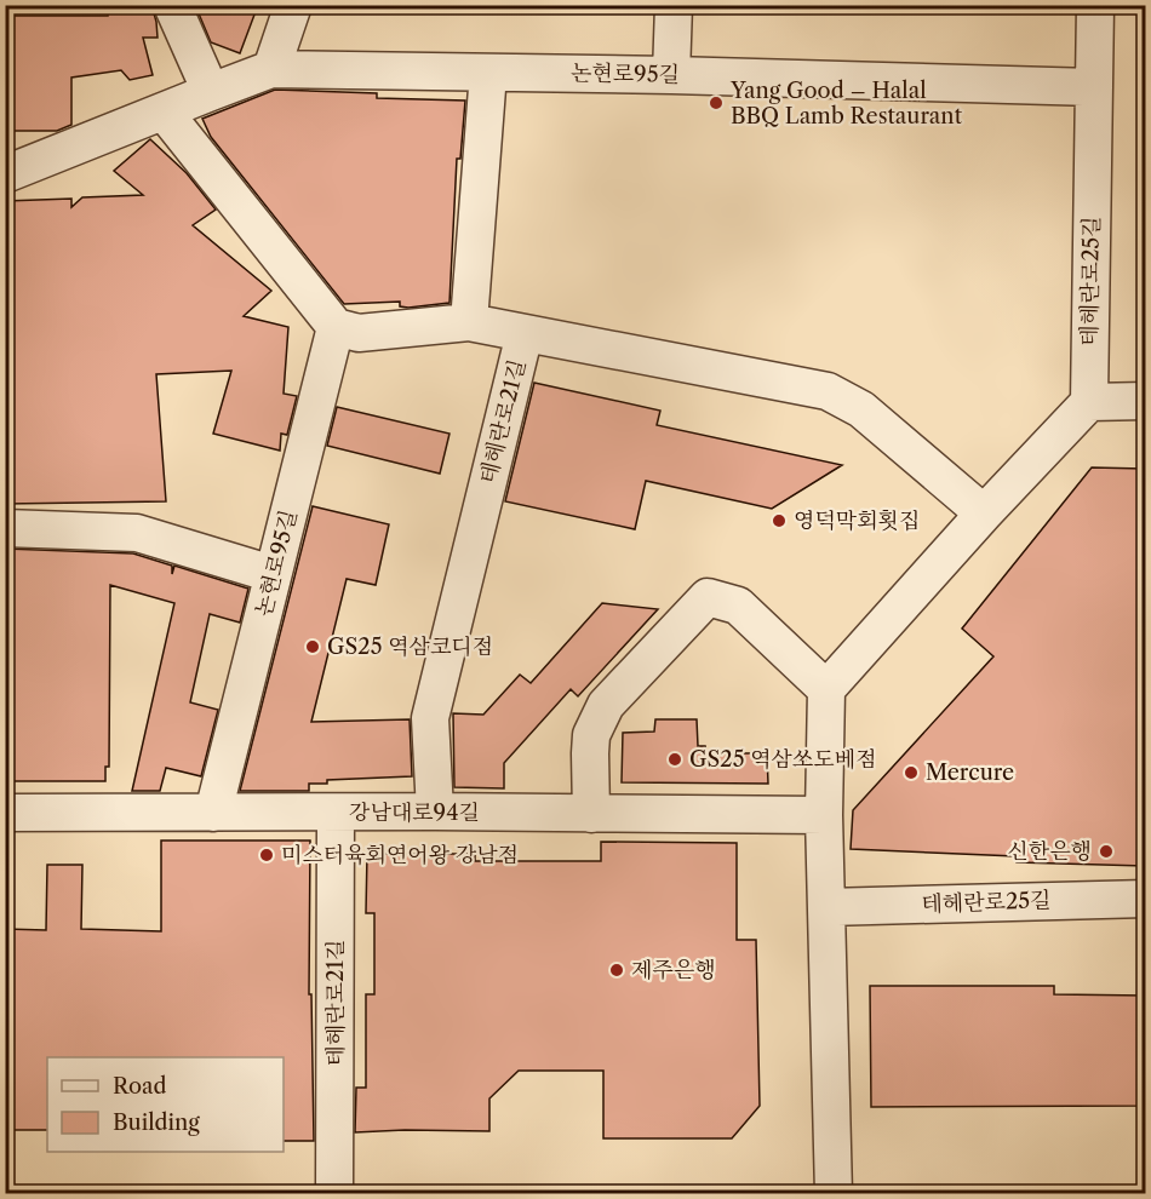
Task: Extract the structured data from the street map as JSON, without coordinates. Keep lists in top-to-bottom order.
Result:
{
  "streets": {
    "street": [
      "논현로95길",
      "테헤란로25길",
      "테헤란로21길",
      "강남대로94길"
    ]
  },
  "crossings": [
    ["논현로95길", "테헤란로25길"],
    ["논현로95길", "테헤란로21길"],
    ["논현로95길", "강남대로94길"],
    ["테헤란로21길", "강남대로94길"]
  ],
  "places": [
    "Yang Good – Halal BBQ Lamb Restaurant",
    "영덕막회횟집",
    "GS25 역삼코디점",
    "GS25 역삼쏘도베점",
    "Mercure",
    "신한은행",
    "미스터육회연어왕 강남점",
    "제주은행"
  ],
  "legend": ["Road", "Building"]
}
